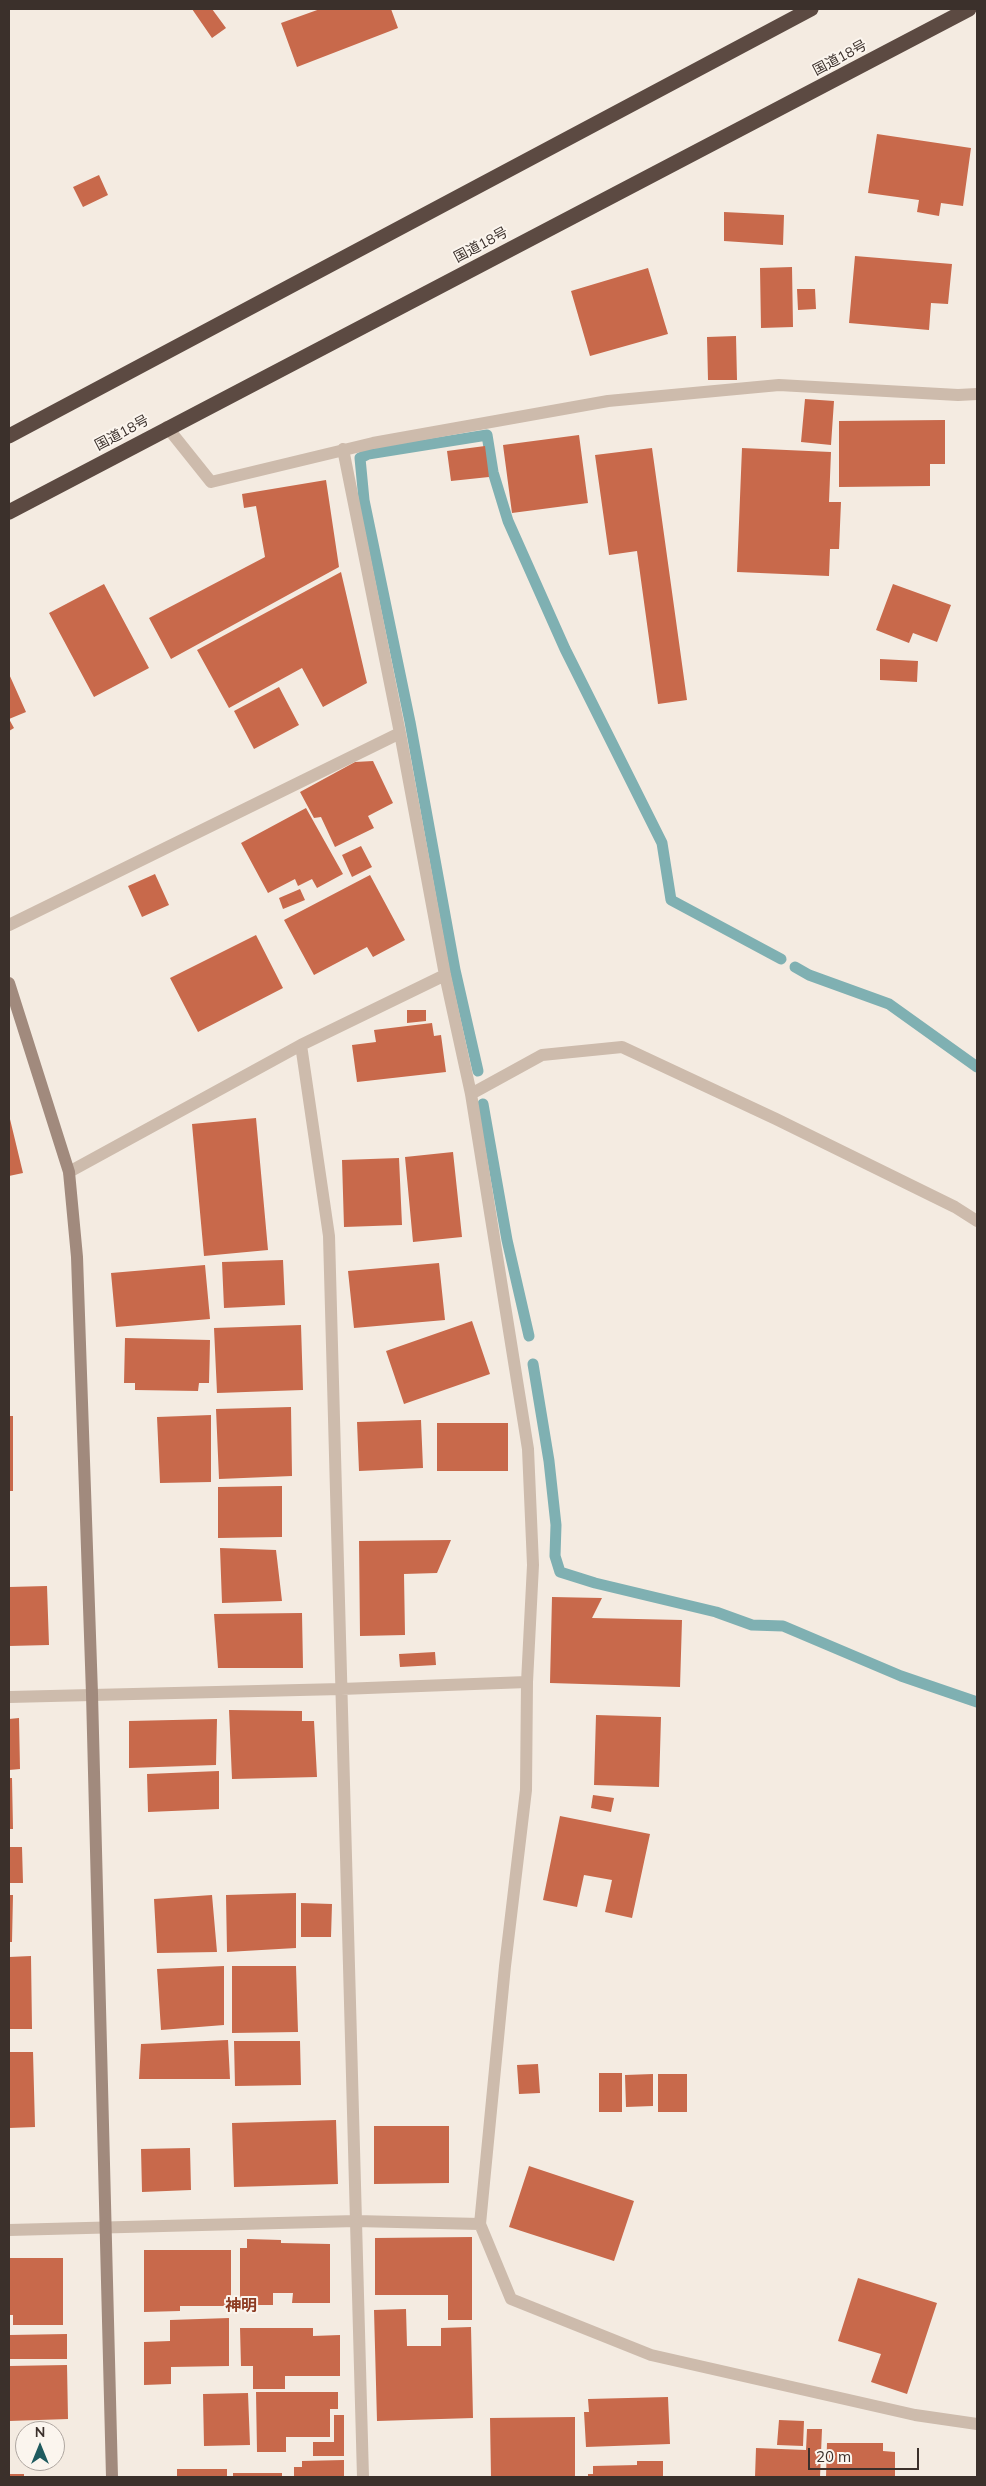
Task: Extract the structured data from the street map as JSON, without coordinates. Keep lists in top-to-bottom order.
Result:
{
  "streets": {
    "highway": ["国道18号"]
  },
  "districts": ["神明"],
  "scale_bar": "20 m",
  "north": "top"
}
